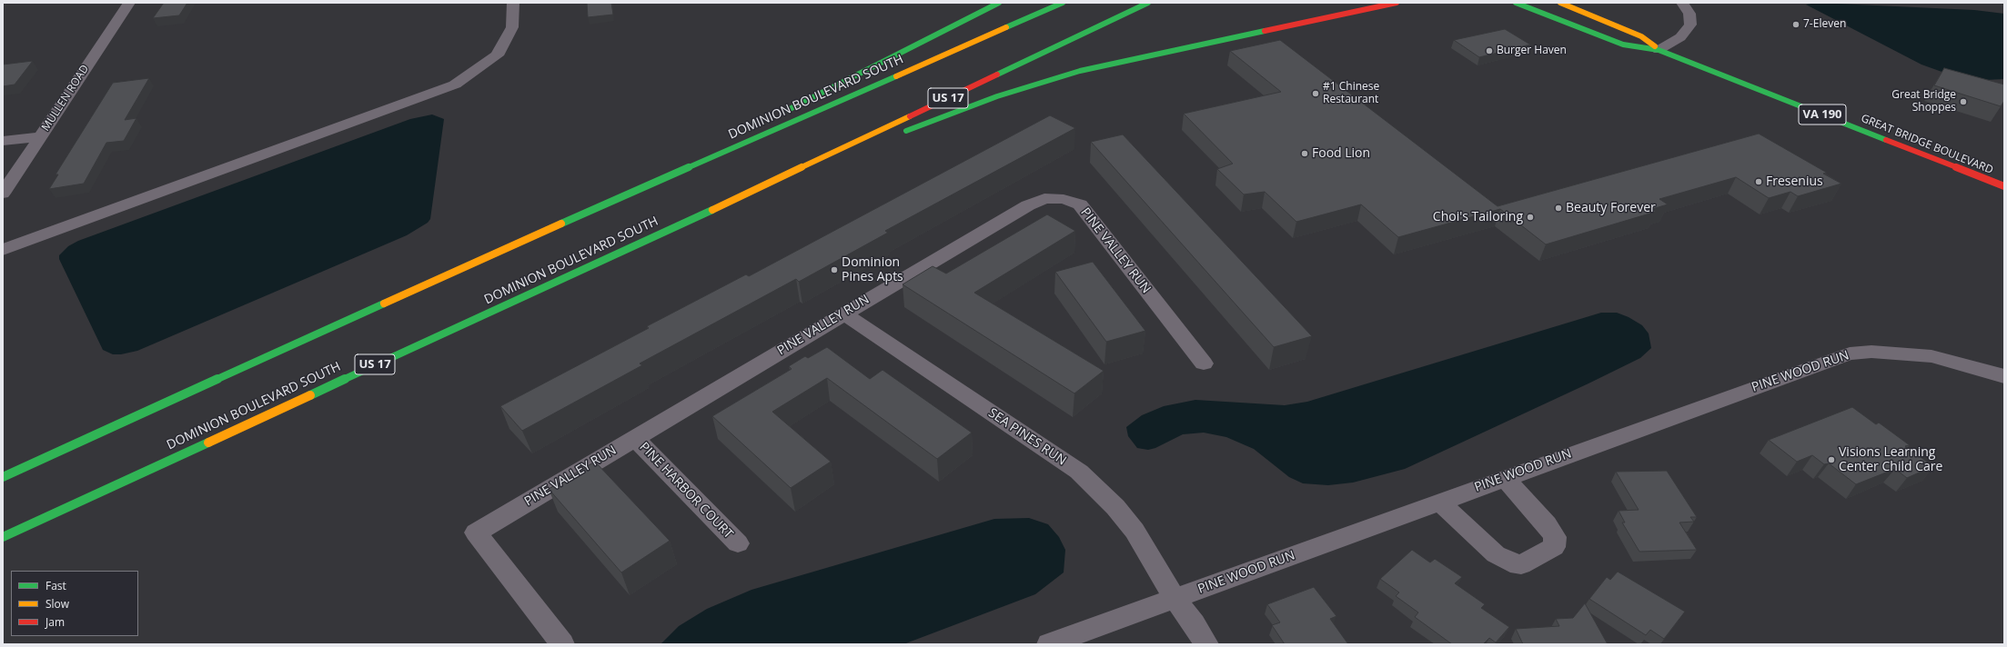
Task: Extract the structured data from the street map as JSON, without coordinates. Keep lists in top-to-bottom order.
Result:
{
  "streets": {
    "main road": [
      "DOMINION BOULEVARD SOUTH",
      "US 17",
      "VA 190",
      "GREAT BRIDGE BOULEVARD"
    ],
    "street": [
      "MULLEN ROAD",
      "PINE VALLEY RUN",
      "PINE WOOD RUN",
      "SEA PINES RUN",
      "PINE HARBOR COURT"
    ]
  },
  "crossings": [
    ["PINE VALLEY RUN", "SEA PINES RUN"],
    ["PINE VALLEY RUN", "PINE HARBOR COURT"],
    ["PINE WOOD RUN", "SEA PINES RUN"]
  ],
  "places": [
    "7-Eleven",
    "Burger Haven",
    "#1 Chinese Restaurant",
    "Great Bridge Shoppes",
    "Food Lion",
    "Fresenius",
    "Beauty Forever",
    "Choi's Tailoring",
    "Dominion Pines Apts",
    "Visions Learning Center Child Care"
  ],
  "legend": ["Fast", "Slow", "Jam"]
}
